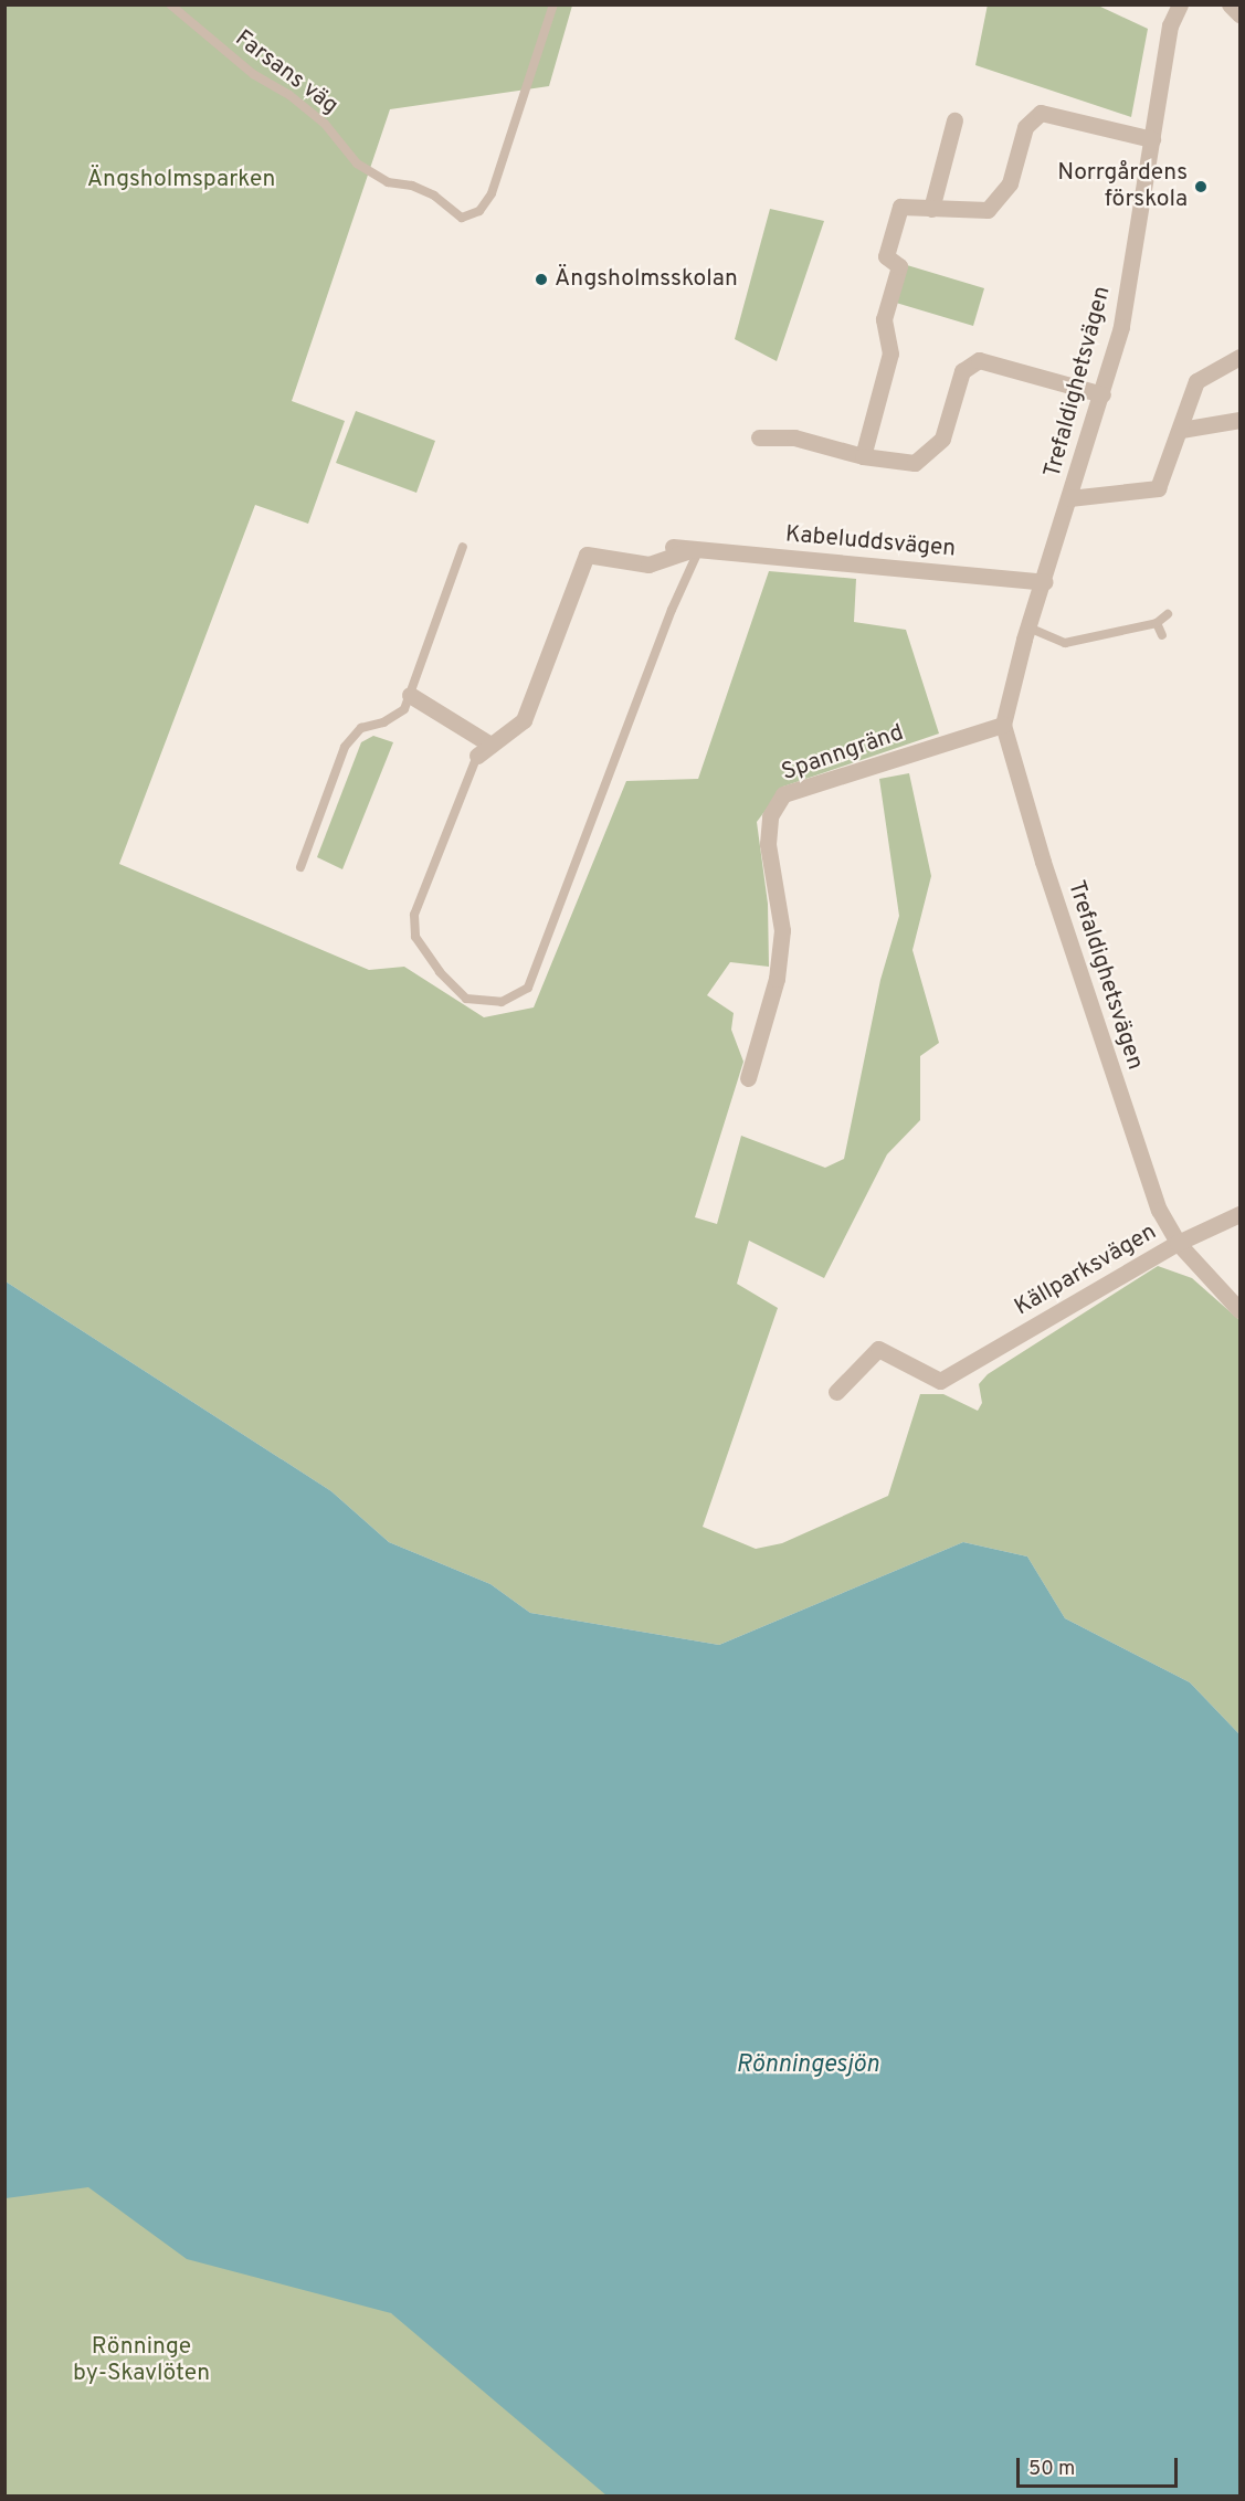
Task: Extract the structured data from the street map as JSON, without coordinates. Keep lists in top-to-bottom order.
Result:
{
  "streets": {
    "street": [
      "Trefaldighetsvägen",
      "Kabeluddsvägen",
      "Spanngränd",
      "Källparksvägen"
    ],
    "lane": ["Farsans väg"]
  },
  "crossings": [
    ["Trefaldighetsvägen", "Kabeluddsvägen"],
    ["Trefaldighetsvägen", "Spanngränd"],
    ["Trefaldighetsvägen", "Källparksvägen"]
  ],
  "water": ["Rönningesjön"],
  "parks": ["Ängsholmsparken", "Rönninge by-Skavlöten"],
  "places": ["Norrgårdens förskola", "Ängsholmsskolan"],
  "scale_bar": "50 m"
}
